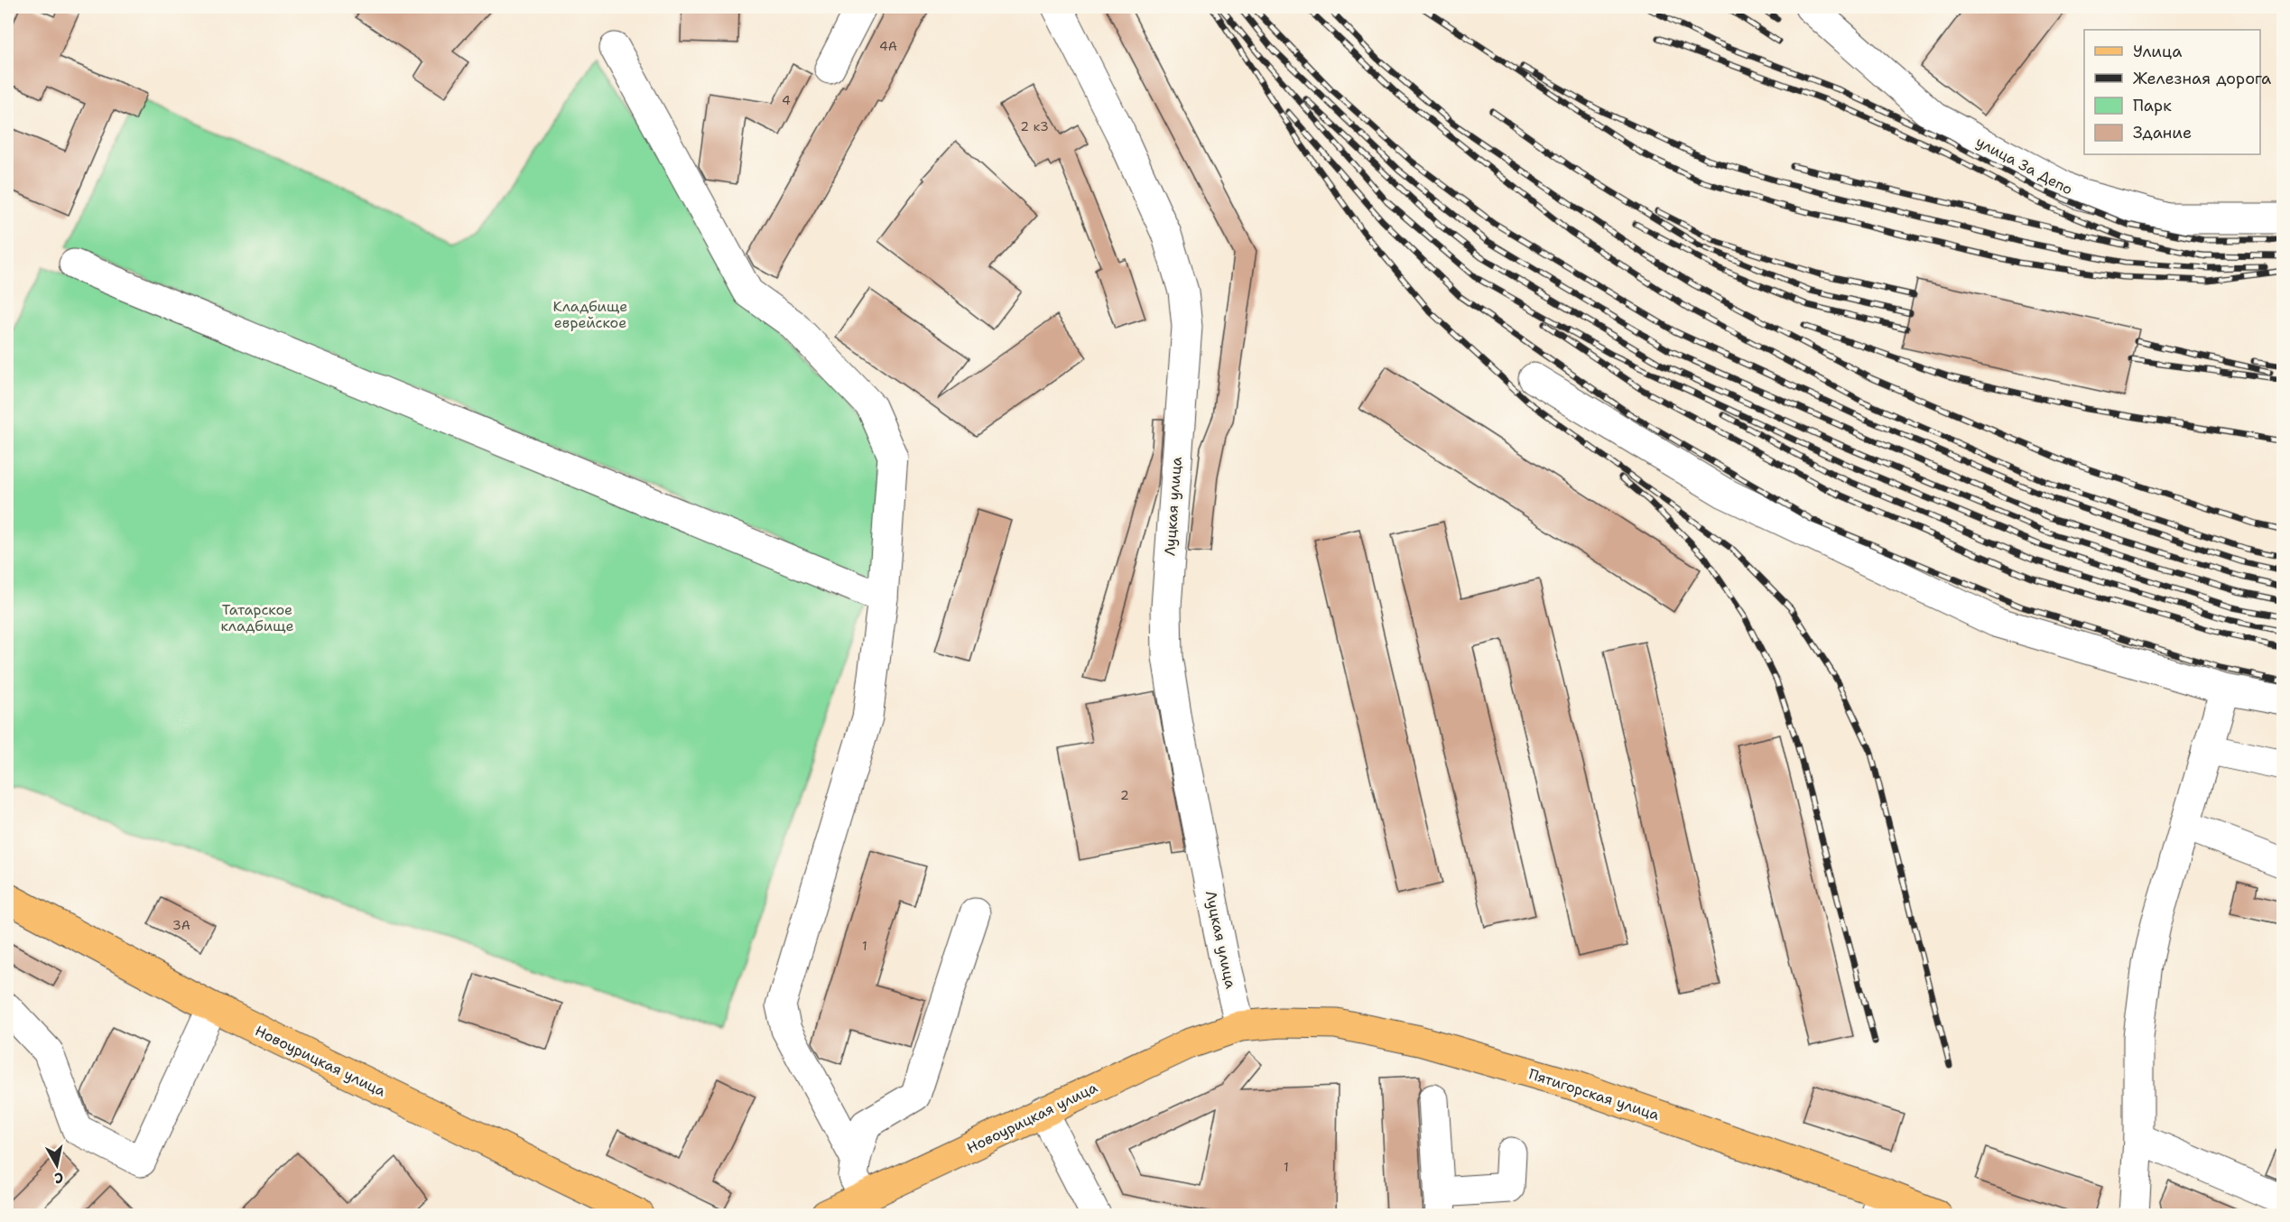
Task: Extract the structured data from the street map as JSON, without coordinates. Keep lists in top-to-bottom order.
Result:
{
  "streets": {
    "main road": ["Новоурицкая улица", "Пятигорская улица"],
    "street": ["улица За Депо", "Луцкая улица"]
  },
  "crossings": [
    ["Луцкая улица", "Новоурицкая улица"],
    ["Луцкая улица", "Пятигорская улица"],
    ["Новоурицкая улица", "Пятигорская улица"]
  ],
  "parks": ["Кладбище еврейское", "Татарское кладбище"],
  "house_numbers": [
    "4А",
    "4",
    "2 к3",
    "2",
    "3А",
    "1",
    "1"
  ],
  "legend": [
    "Улица",
    "Железная дорога",
    "Парк",
    "Здание"
  ],
  "north": "bottom"
}
